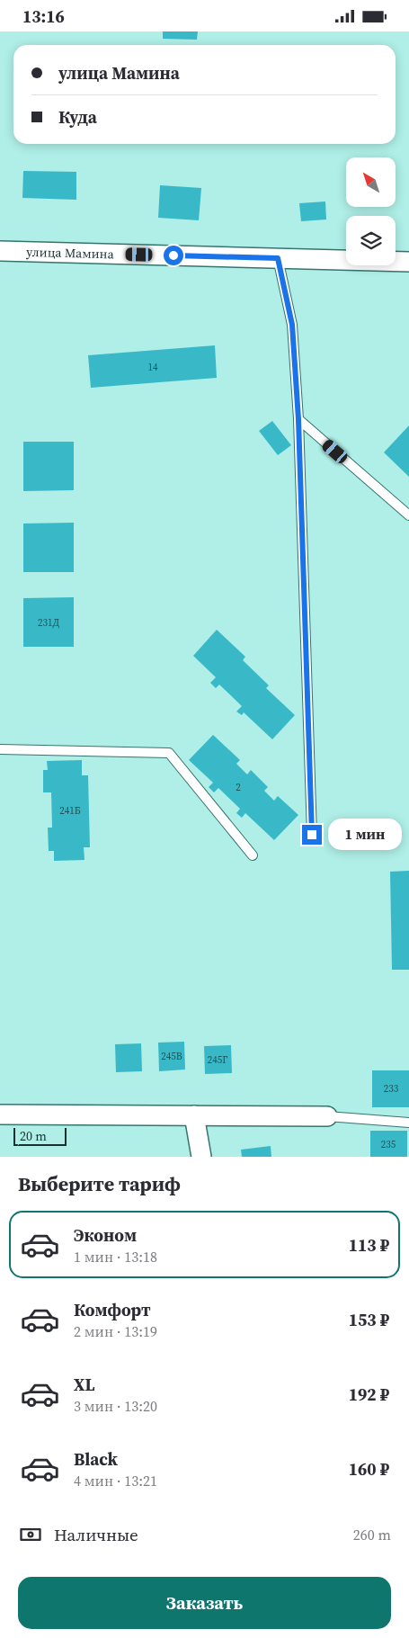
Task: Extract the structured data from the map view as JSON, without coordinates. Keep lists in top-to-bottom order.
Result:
{
  "streets": {
    "street": ["улица Мамина"]
  },
  "house_numbers": [
    "14",
    "231Д",
    "2",
    "241Б",
    "245В",
    "245Г",
    "233",
    "235"
  ],
  "scale_bar": "20 m",
  "north": "top left",
  "page": {
    "status": "13:16",
    "banner": ["улица Мамина", "Куда"],
    "bubble": "1 мин",
    "scale": "20 m",
    "heading": "Выберите тариф",
    "list": [
      {
        "name": "Эконом",
        "note": "1 мин · 13:18",
        "value": "113 ₽"
      },
      {
        "name": "Комфорт",
        "note": "2 мин · 13:19",
        "value": "153 ₽"
      },
      {
        "name": "XL",
        "note": "3 мин · 13:20",
        "value": "192 ₽"
      },
      {
        "name": "Black",
        "note": "4 мин · 13:21",
        "value": "160 ₽"
      }
    ],
    "pay": ["Наличные", "260 m"],
    "buttons": "Заказать"
  }
}
